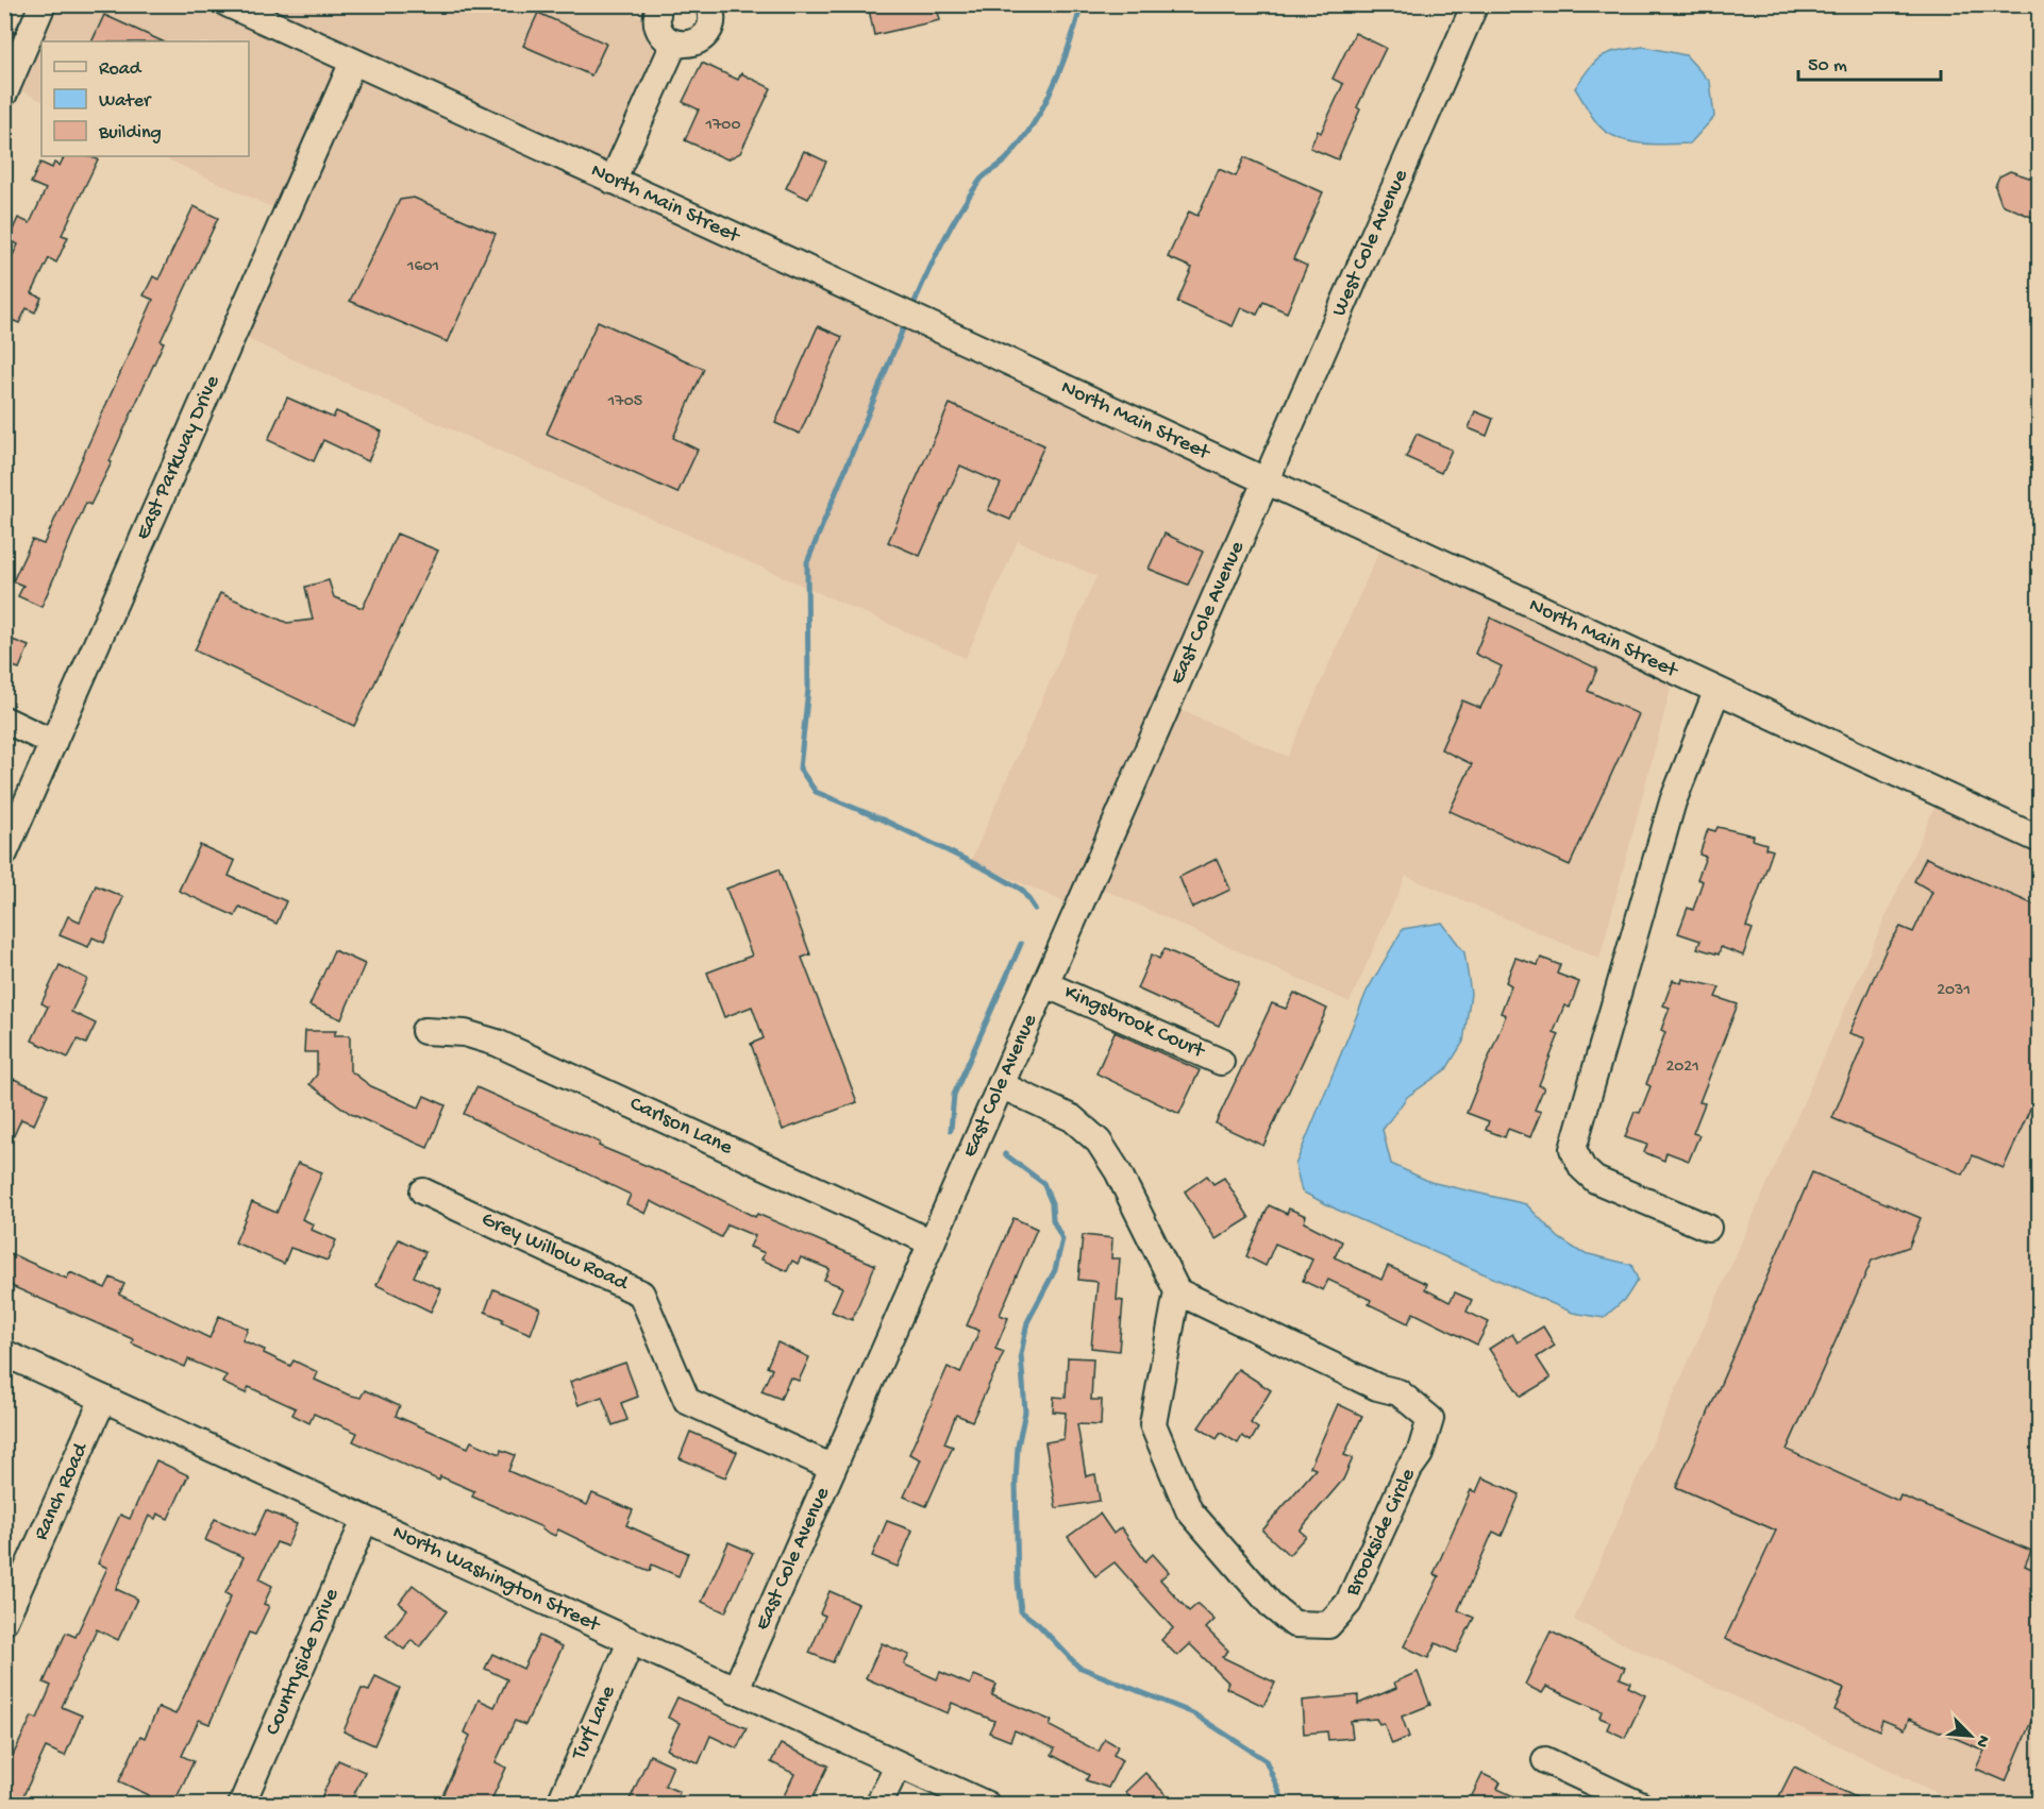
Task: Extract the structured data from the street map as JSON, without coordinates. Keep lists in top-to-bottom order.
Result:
{
  "streets": {
    "street": [
      "North Main Street",
      "West Cole Avenue",
      "East Parkway Drive",
      "East Cole Avenue",
      "Kingsbrook Court",
      "Carlson Lane",
      "Grey Willow Road",
      "Ranch Road",
      "Brookside Circle",
      "North Washington Street",
      "Countryside Drive",
      "Turf Lane"
    ]
  },
  "crossings": [
    ["North Main Street", "West Cole Avenue"],
    ["North Main Street", "East Parkway Drive"],
    ["North Main Street", "East Cole Avenue"],
    ["West Cole Avenue", "East Cole Avenue"],
    ["East Cole Avenue", "Kingsbrook Court"],
    ["East Cole Avenue", "Carlson Lane"],
    ["East Cole Avenue", "Grey Willow Road"],
    ["East Cole Avenue", "North Washington Street"],
    ["Ranch Road", "North Washington Street"],
    ["North Washington Street", "Countryside Drive"],
    ["North Washington Street", "Turf Lane"]
  ],
  "house_numbers": [
    "1700",
    "1601",
    "1705",
    "2031",
    "2021"
  ],
  "legend": ["Road", "Water", "Building"],
  "scale_bar": "50 m",
  "north": "bottom right"
}
